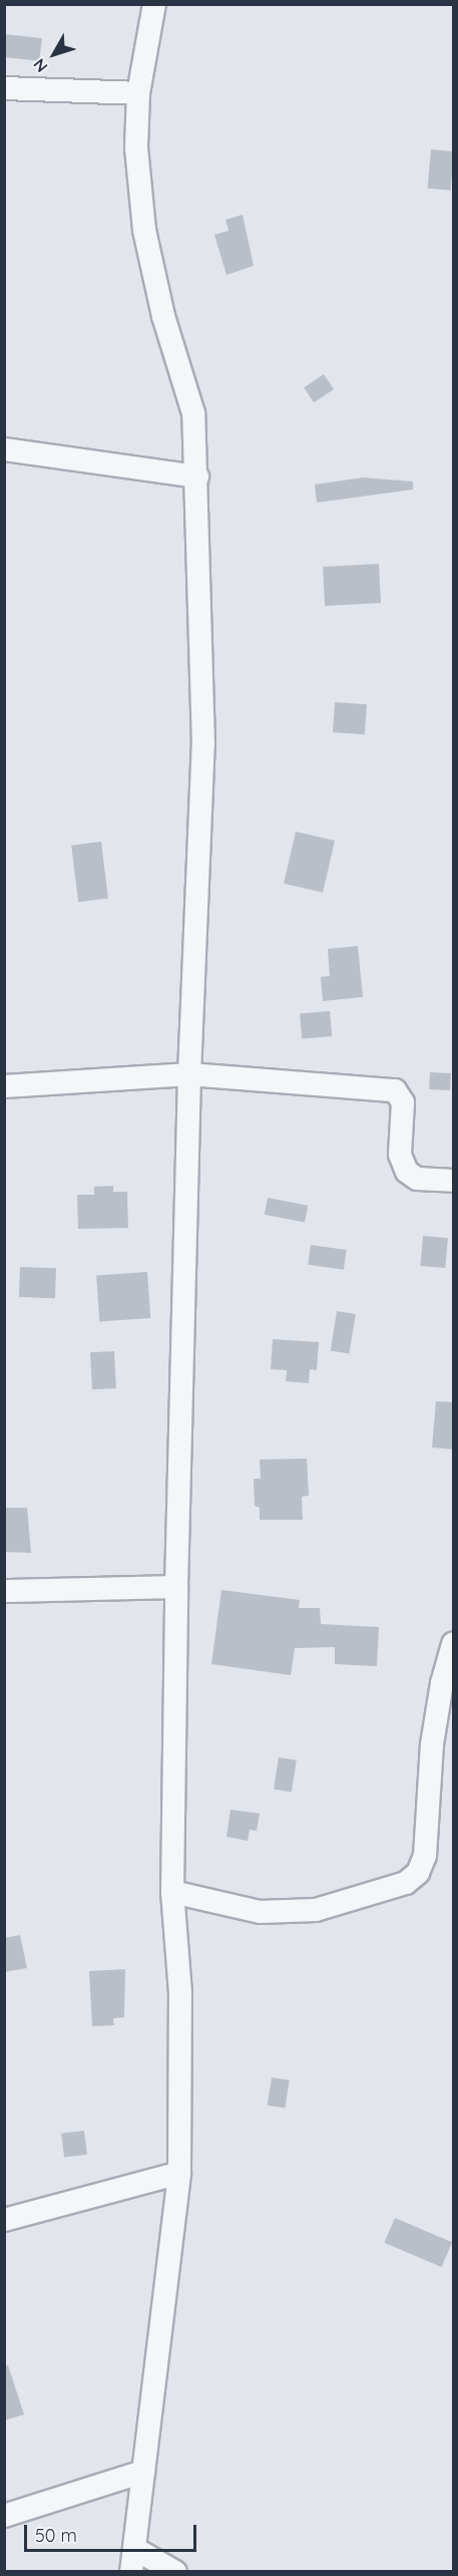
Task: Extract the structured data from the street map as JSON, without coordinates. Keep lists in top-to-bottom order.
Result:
{
  "scale_bar": "50 m",
  "north": "bottom left"
}
